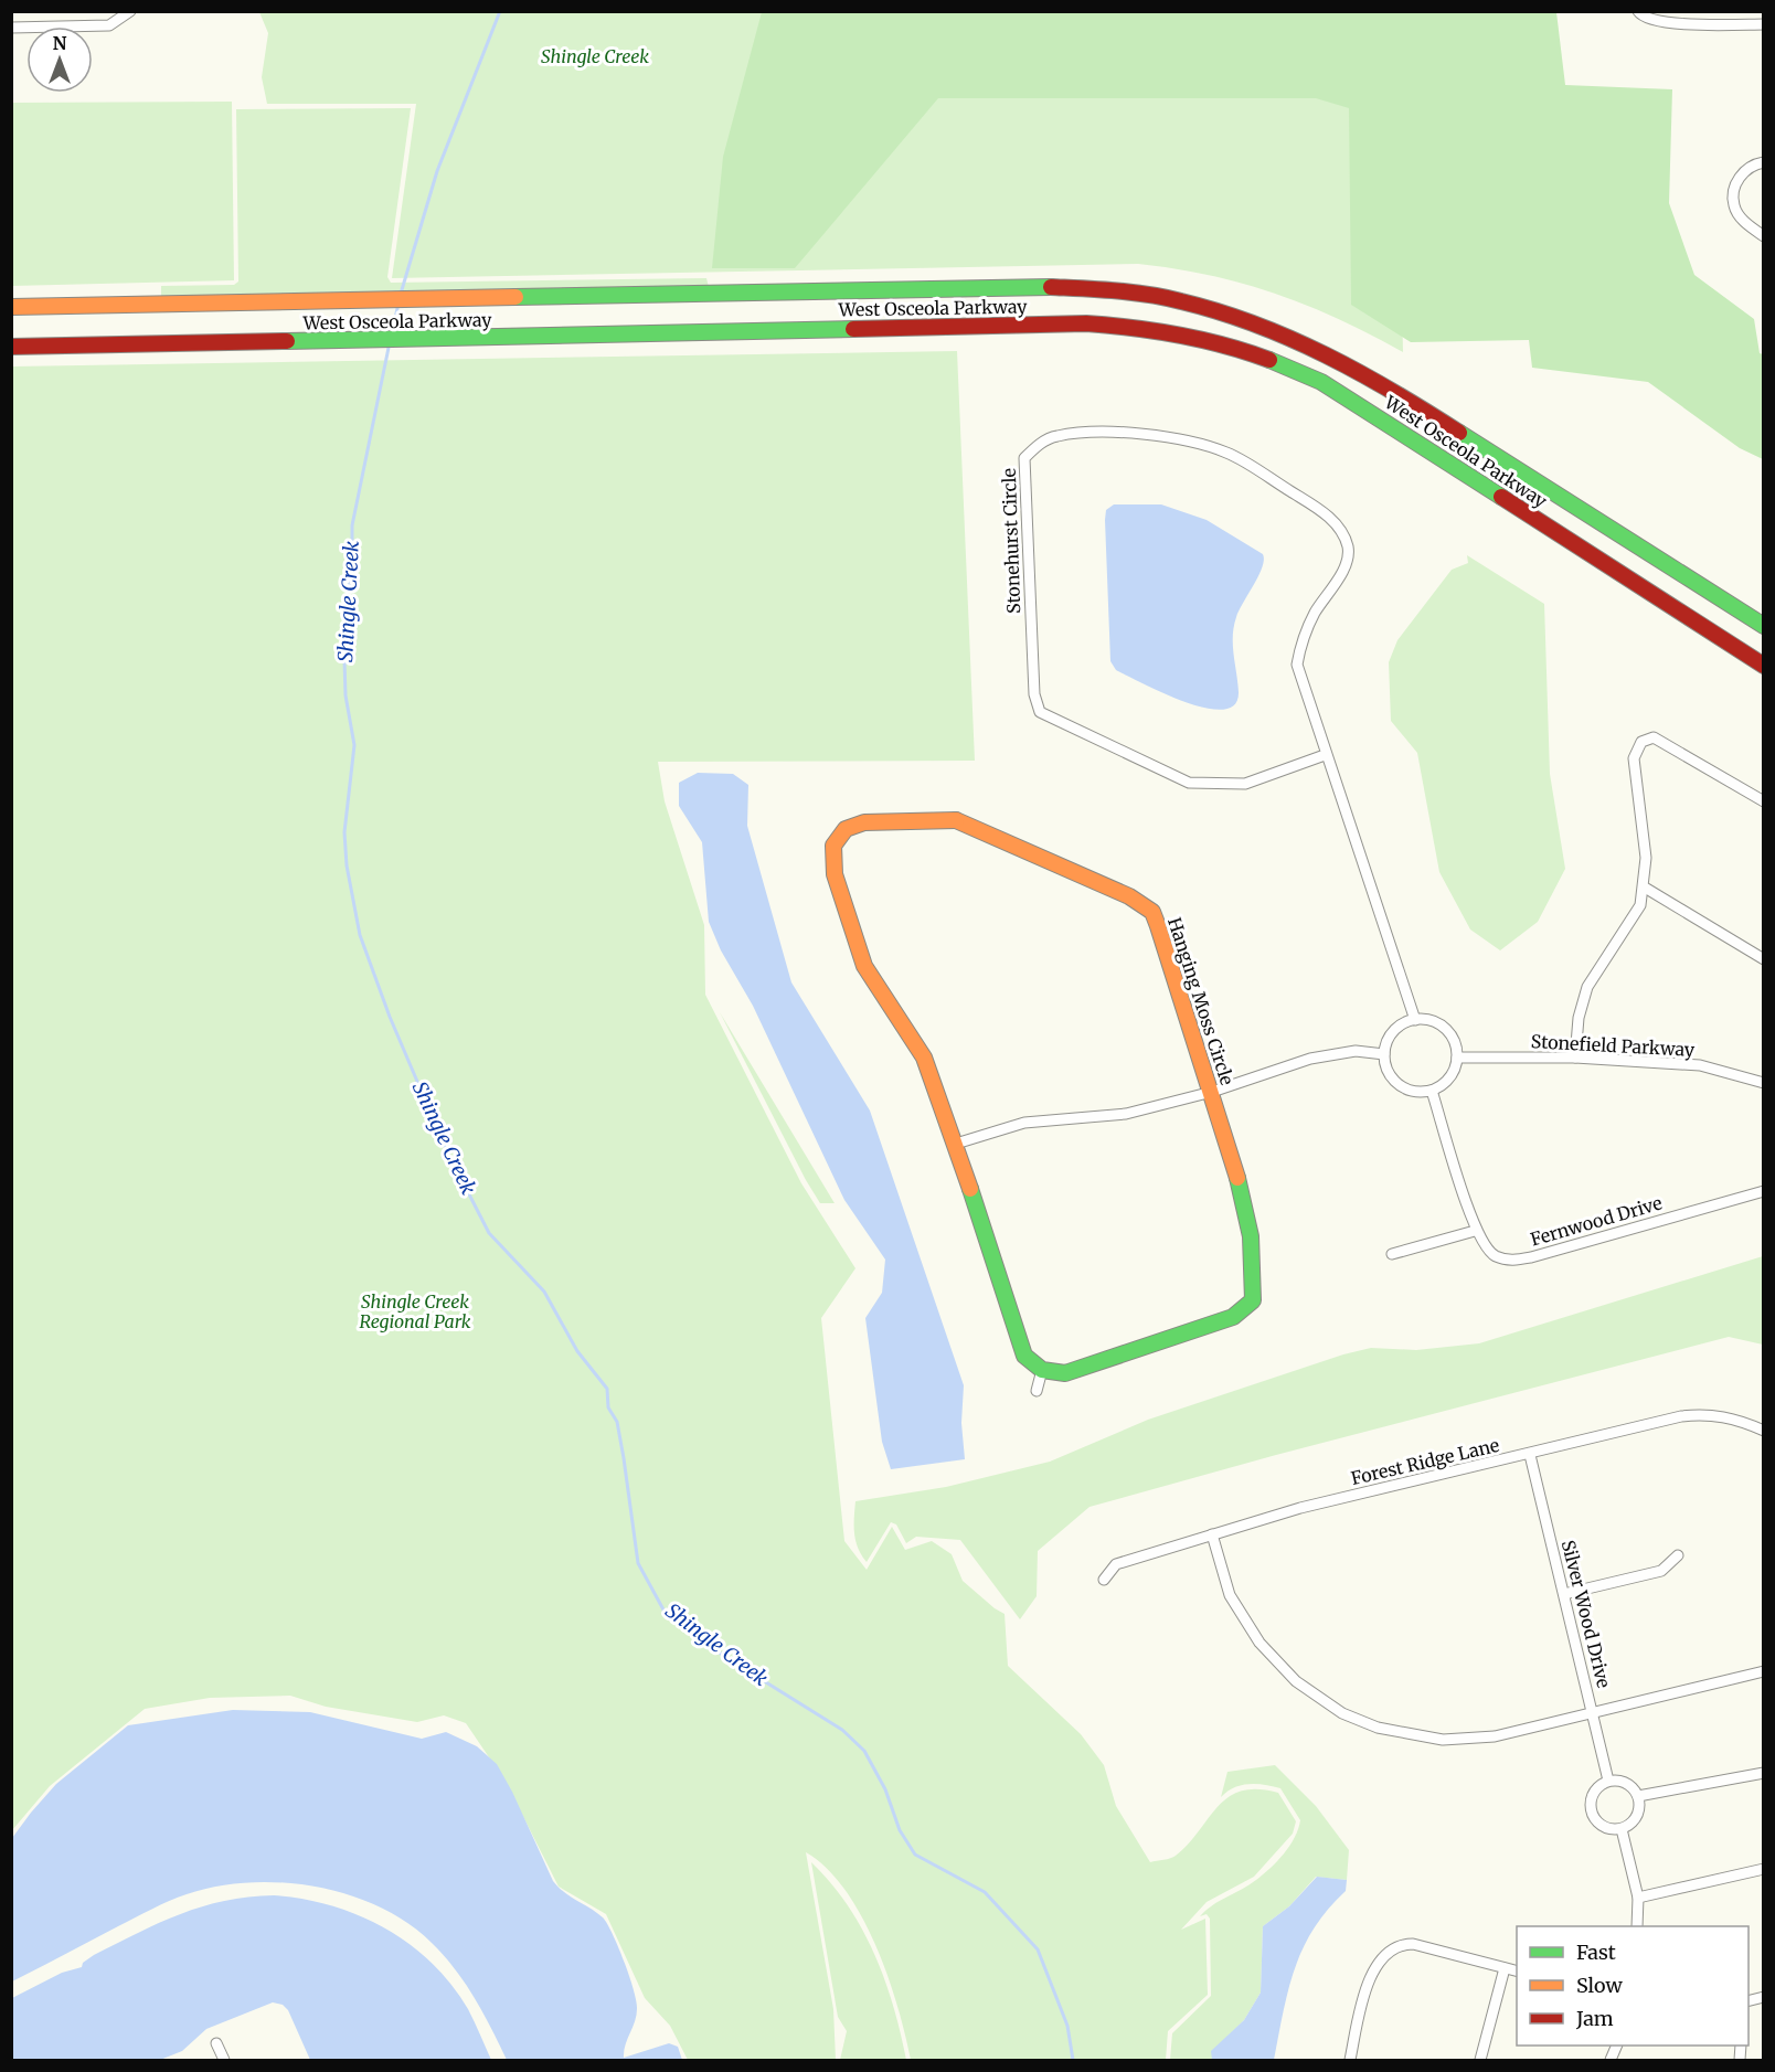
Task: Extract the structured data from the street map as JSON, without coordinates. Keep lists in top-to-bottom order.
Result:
{
  "streets": {
    "main road": ["West Osceola Parkway", "Hanging Moss Circle"],
    "street": [
      "Stonehurst Circle",
      "Stonefield Parkway",
      "Fernwood Drive",
      "Forest Ridge Lane",
      "Silver Wood Drive"
    ]
  },
  "crossings": [
    ["Stonehurst Circle", "Stonefield Parkway"],
    ["Stonehurst Circle", "Fernwood Drive"],
    ["Stonefield Parkway", "Fernwood Drive"],
    ["Forest Ridge Lane", "Silver Wood Drive"]
  ],
  "water": ["Shingle Creek"],
  "parks": ["Shingle Creek", "Shingle Creek Regional Park"],
  "legend": ["Fast", "Slow", "Jam"],
  "north": "top"
}
